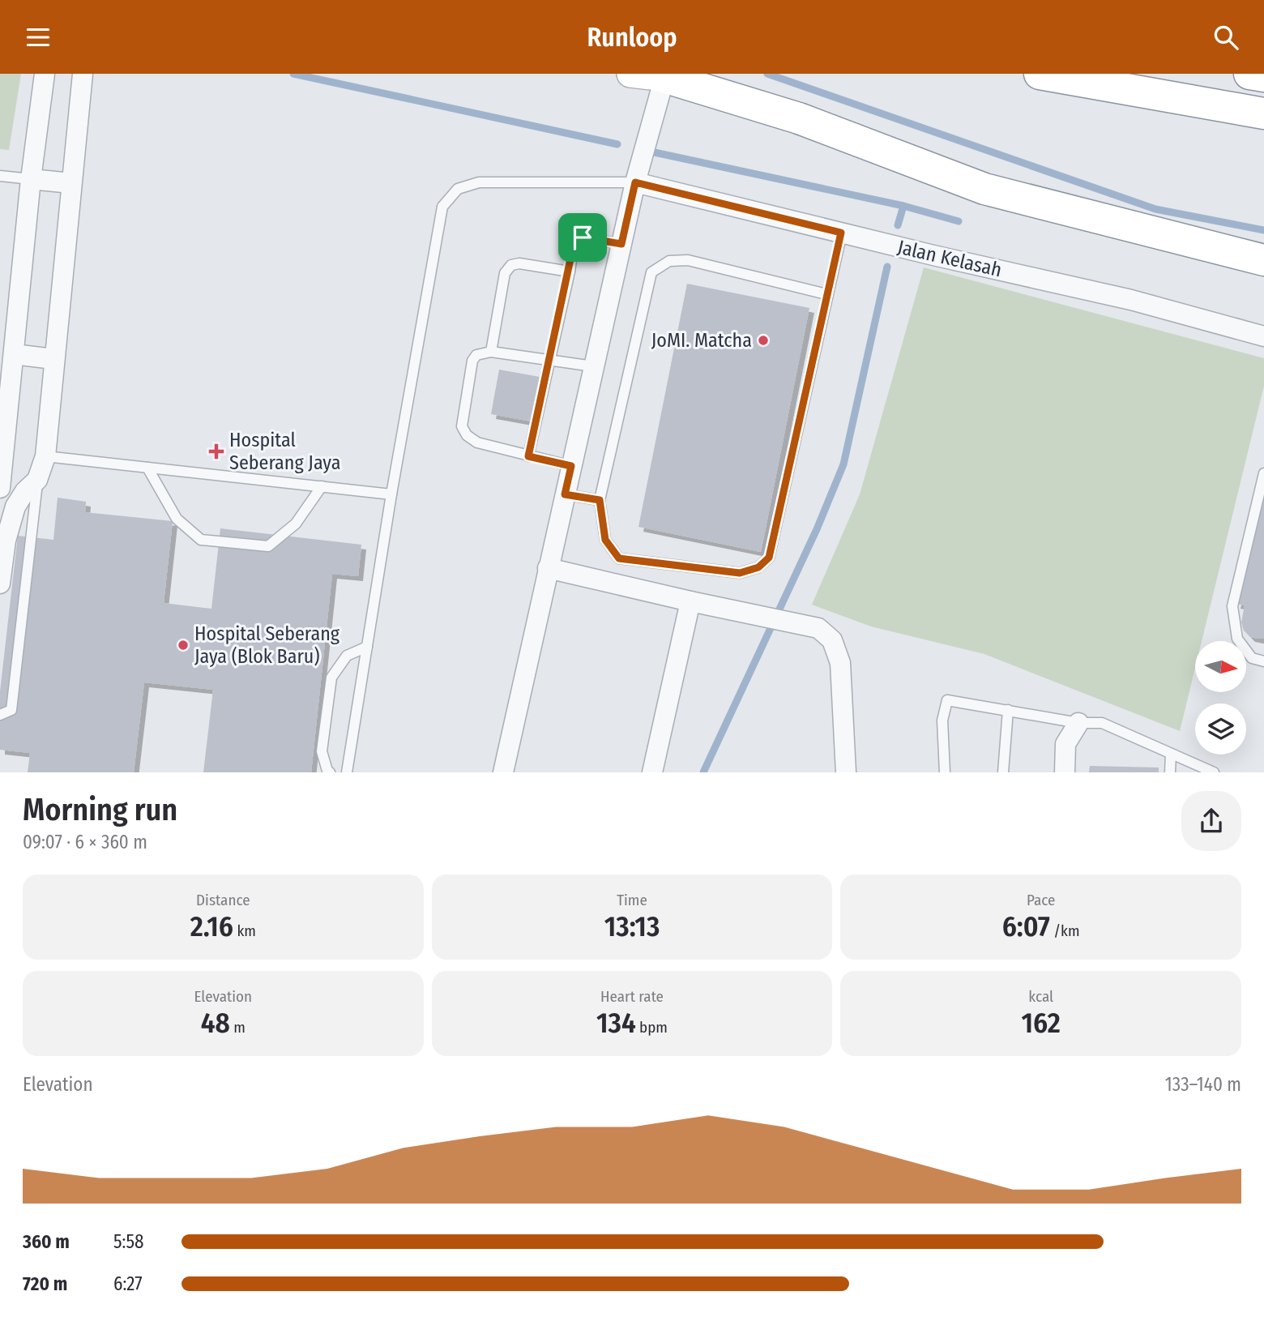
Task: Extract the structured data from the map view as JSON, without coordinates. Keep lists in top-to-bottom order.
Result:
{
  "streets": {
    "street": ["Jalan Kelasah"]
  },
  "places": {
    "other": ["JoMI. Matcha", "Hospital Seberang Jaya (Blok Baru)"],
    "health": ["Hospital Seberang Jaya"]
  },
  "north": "right",
  "page": {
    "header": "Runloop",
    "heading": ["Morning run", "09:07 · 6 × 360 m"],
    "stats": [
      ["Distance", "2.16 km"],
      ["Time", "13:13"],
      ["Pace", "6:07 /km"],
      ["Elevation", "48 m"],
      ["Heart rate", "134 bpm"],
      ["kcal", "162"]
    ],
    "chart": ["Elevation", "133–140 m"],
    "list": [
      {
        "name": "360 m",
        "note": "5:58"
      },
      {
        "name": "720 m",
        "note": "6:27"
      }
    ]
  }
}
